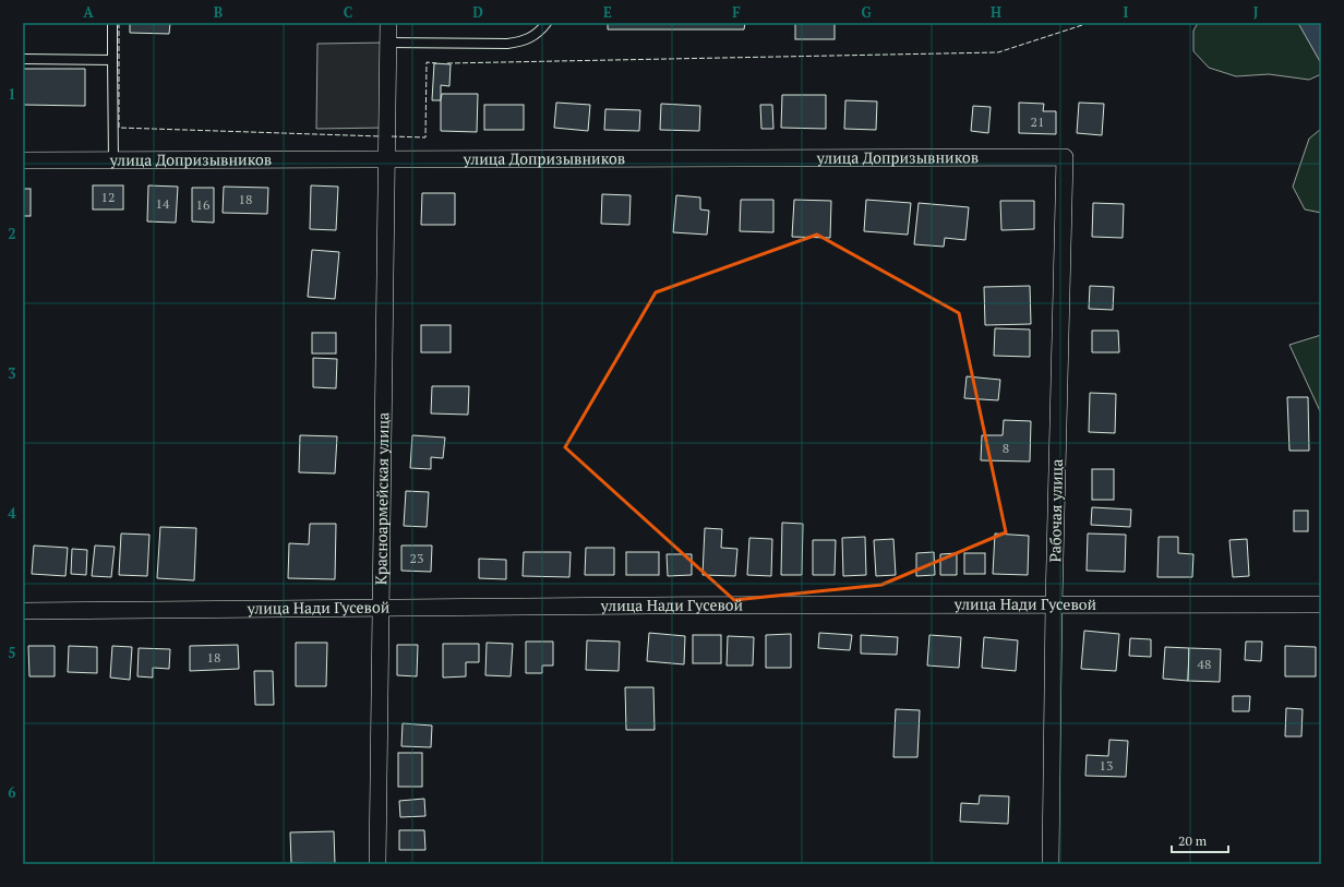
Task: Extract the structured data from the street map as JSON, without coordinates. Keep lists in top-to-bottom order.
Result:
{
  "streets": {
    "street": [
      "улица Допризывников",
      "Красноармейская улица",
      "Рабочая улица",
      "улица Нади Гусевой"
    ]
  },
  "crossings": [
    ["улица Допризывников", "Красноармейская улица"],
    ["улица Допризывников", "Рабочая улица"],
    ["Красноармейская улица", "улица Нади Гусевой"],
    ["Рабочая улица", "улица Нади Гусевой"]
  ],
  "house_numbers": [
    "21",
    "12",
    "18",
    "14",
    "16",
    "8",
    "23",
    "18",
    "48",
    "13"
  ],
  "scale_bar": "20 m",
  "grid": {
    "columns": [
      "A",
      "B",
      "C",
      "D",
      "E",
      "F",
      "G",
      "H",
      "I",
      "J"
    ],
    "rows": [
      "1",
      "2",
      "3",
      "4",
      "5",
      "6"
    ]
  }
}
